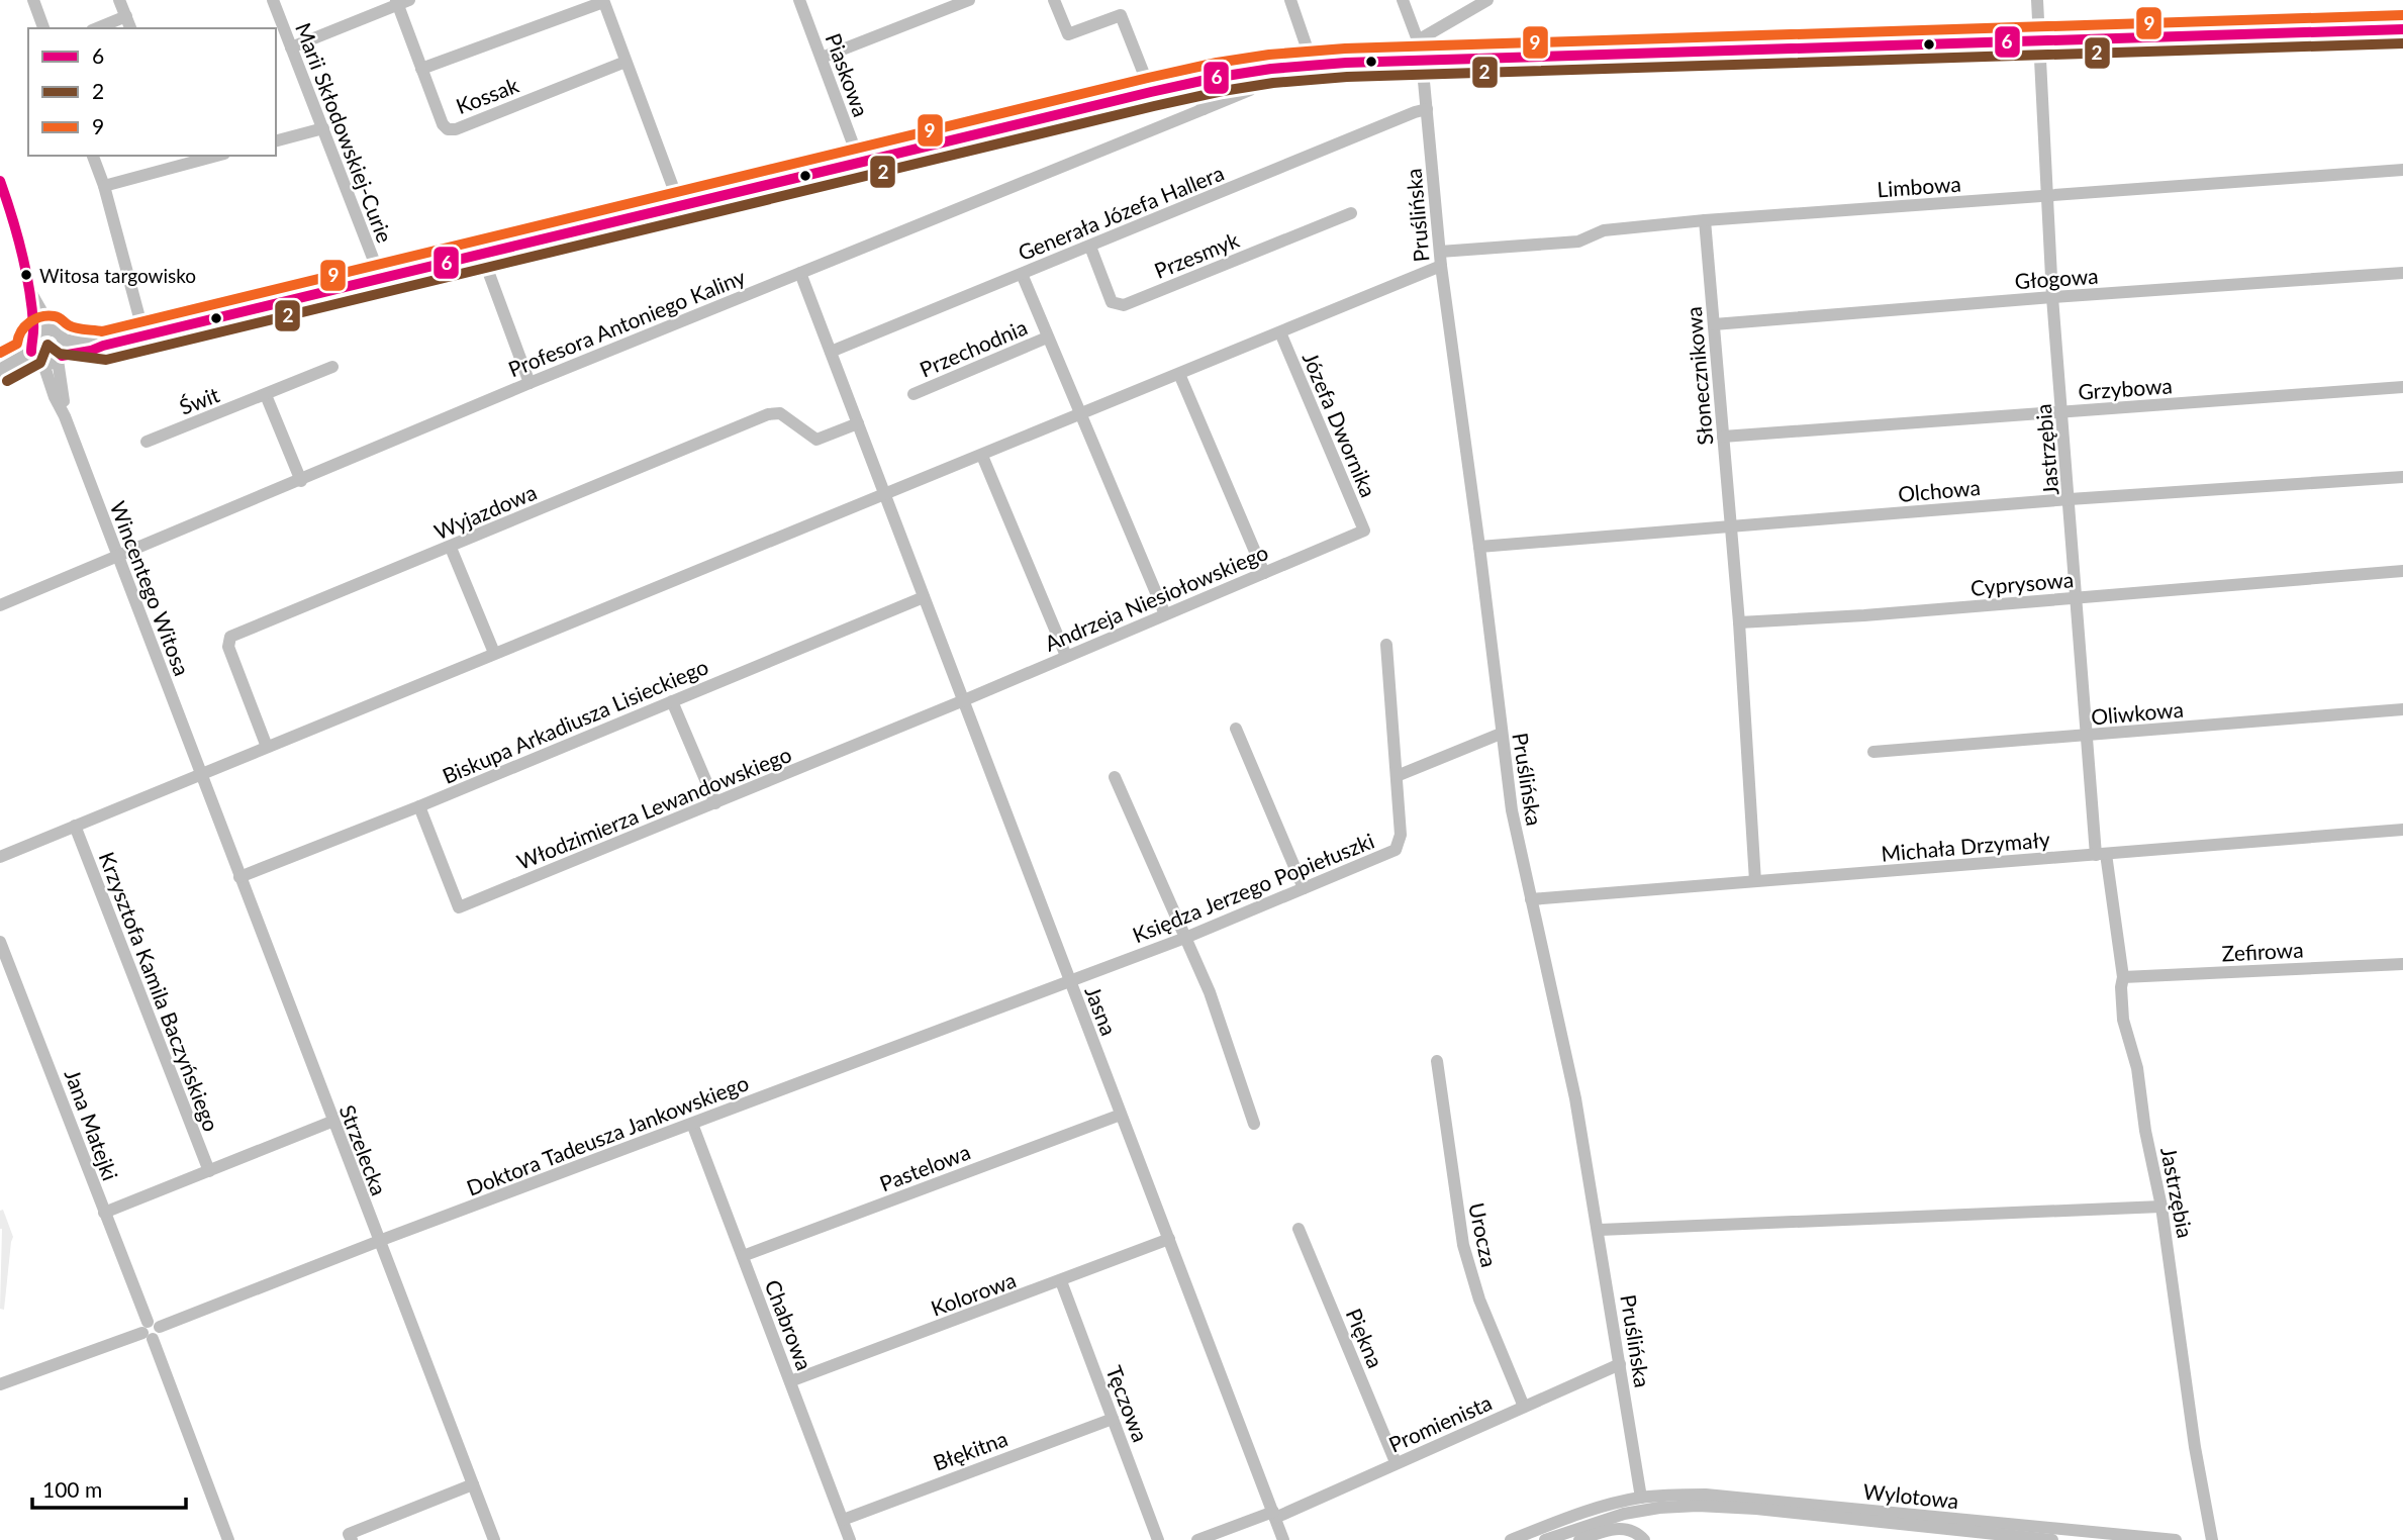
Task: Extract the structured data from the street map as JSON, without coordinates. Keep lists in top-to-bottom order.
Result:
{
  "streets": {
    "street": [
      "Piaskowa",
      "Kossak",
      "Marii Skłodowskiej-Curie",
      "Limbowa",
      "Generała Józefa Hallera",
      "Pruślińska",
      "Przesmyk",
      "Głogowa",
      "Profesora Antoniego Kaliny",
      "Przechodnia",
      "Słonecznikowa",
      "Grzybowa",
      "Świt",
      "Józefa Dwornika",
      "Jastrzębia",
      "Olchowa",
      "Wyjazdowa",
      "Cyprysowa",
      "Wincentego Witosa",
      "Andrzeja Niesiołowskiego",
      "Oliwkowa",
      "Biskupa Arkadiusza Lisieckiego",
      "Włodzimierza Lewandowskiego",
      "Michała Drzymały",
      "Księdza Jerzego Popiełuszki",
      "Zefirowa",
      "Krzysztofa Kamila Baczyńskiego",
      "Jasna",
      "Jana Matejki",
      "Doktora Tadeusza Jankowskiego",
      "Strzelecka",
      "Pastelowa",
      "Urocza",
      "Kolorowa",
      "Chabrowa",
      "Piękna",
      "Tęczowa",
      "Promienista",
      "Błękitna",
      "Wylotowa"
    ]
  },
  "crossings": [
    ["Limbowa", "Pruślińska"],
    ["Limbowa", "Słonecznikowa"],
    ["Limbowa", "Jastrzębia"],
    ["Generała Józefa Hallera", "Pruślińska"],
    ["Generała Józefa Hallera", "Przesmyk"],
    ["Generała Józefa Hallera", "Jasna"],
    ["Pruślińska", "Olchowa"],
    ["Pruślińska", "Michała Drzymały"],
    ["Pruślińska", "Promienista"],
    ["Pruślińska", "Wylotowa"],
    ["Głogowa", "Słonecznikowa"],
    ["Głogowa", "Jastrzębia"],
    ["Profesora Antoniego Kaliny", "Wincentego Witosa"],
    ["Profesora Antoniego Kaliny", "Jasna"],
    ["Słonecznikowa", "Grzybowa"],
    ["Słonecznikowa", "Olchowa"],
    ["Grzybowa", "Jastrzębia"],
    ["Józefa Dwornika", "Andrzeja Niesiołowskiego"],
    ["Jastrzębia", "Olchowa"],
    ["Jastrzębia", "Cyprysowa"],
    ["Jastrzębia", "Oliwkowa"],
    ["Jastrzębia", "Michała Drzymały"],
    ["Jastrzębia", "Zefirowa"],
    ["Wyjazdowa", "Jasna"],
    ["Wincentego Witosa", "Strzelecka"],
    ["Andrzeja Niesiołowskiego", "Włodzimierza Lewandowskiego"],
    ["Andrzeja Niesiołowskiego", "Jasna"],
    ["Biskupa Arkadiusza Lisieckiego", "Włodzimierza Lewandowskiego"],
    ["Biskupa Arkadiusza Lisieckiego", "Jasna"],
    ["Biskupa Arkadiusza Lisieckiego", "Strzelecka"],
    ["Włodzimierza Lewandowskiego", "Jasna"],
    ["Księdza Jerzego Popiełuszki", "Jasna"],
    ["Księdza Jerzego Popiełuszki", "Doktora Tadeusza Jankowskiego"],
    ["Jasna", "Doktora Tadeusza Jankowskiego"],
    ["Jasna", "Pastelowa"],
    ["Jasna", "Kolorowa"],
    ["Jasna", "Promienista"],
    ["Jana Matejki", "Doktora Tadeusza Jankowskiego"],
    ["Doktora Tadeusza Jankowskiego", "Strzelecka"],
    ["Doktora Tadeusza Jankowskiego", "Chabrowa"],
    ["Pastelowa", "Chabrowa"],
    ["Urocza", "Promienista"],
    ["Kolorowa", "Chabrowa"],
    ["Kolorowa", "Tęczowa"],
    ["Chabrowa", "Błękitna"],
    ["Piękna", "Promienista"],
    ["Tęczowa", "Błękitna"]
  ],
  "places": ["Witosa targowisko"],
  "lines": ["transit line 9", "transit line 6", "transit line 2"],
  "legend": ["6", "2", "9"],
  "scale_bar": "100 m"
}
